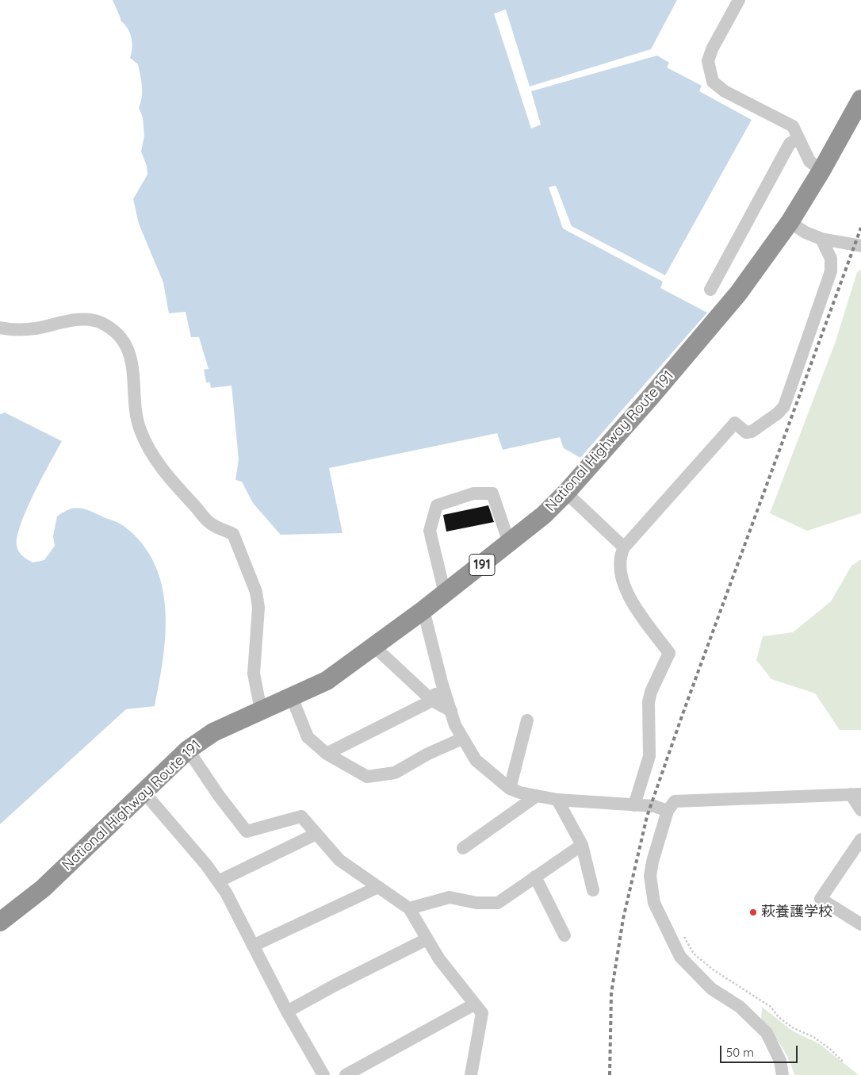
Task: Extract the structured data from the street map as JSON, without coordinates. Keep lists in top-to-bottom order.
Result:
{
  "streets": {
    "highway": ["National Highway Route 191", "191"]
  },
  "places": ["萩養護学校"],
  "scale_bar": "50 m"
}
